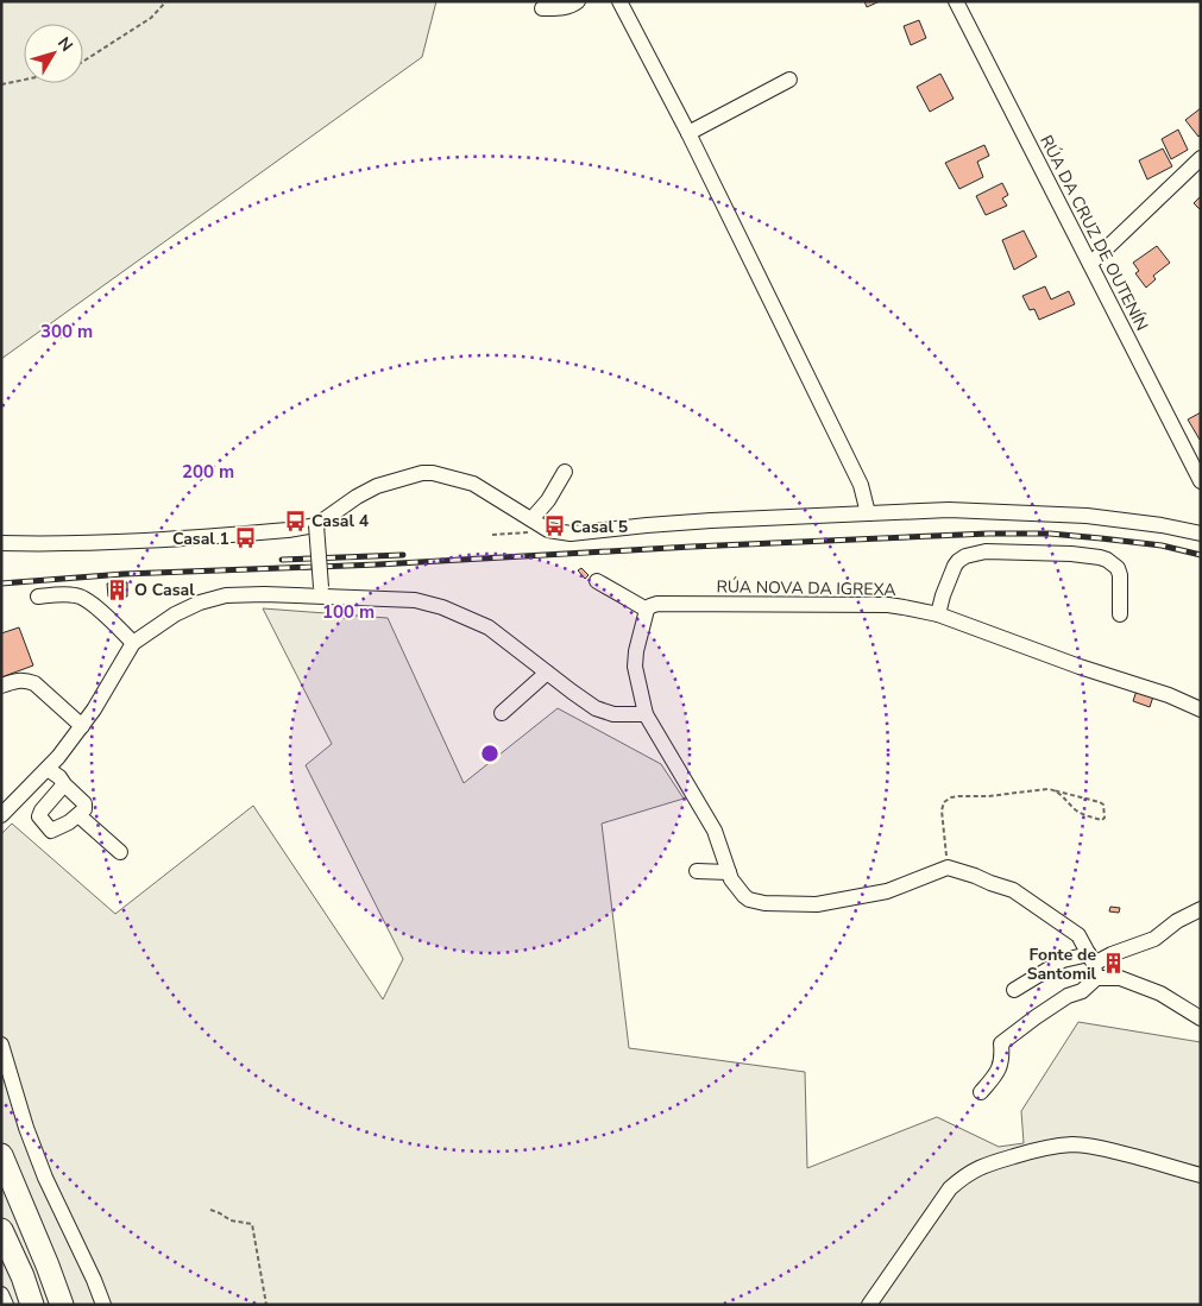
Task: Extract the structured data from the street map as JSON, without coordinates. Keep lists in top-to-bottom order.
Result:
{
  "streets": {
    "street": ["RÚA DA CRUZ DE OUTENÍN", "RÚA NOVA DA IGREXA"]
  },
  "places": {
    "bus stop": ["Casal 4", "Casal 5", "Casal 1"],
    "building": ["O Casal", "Fonte de Santomil"]
  },
  "north": "top right",
  "rings": ["300 m", "200 m", "100 m"]
}
